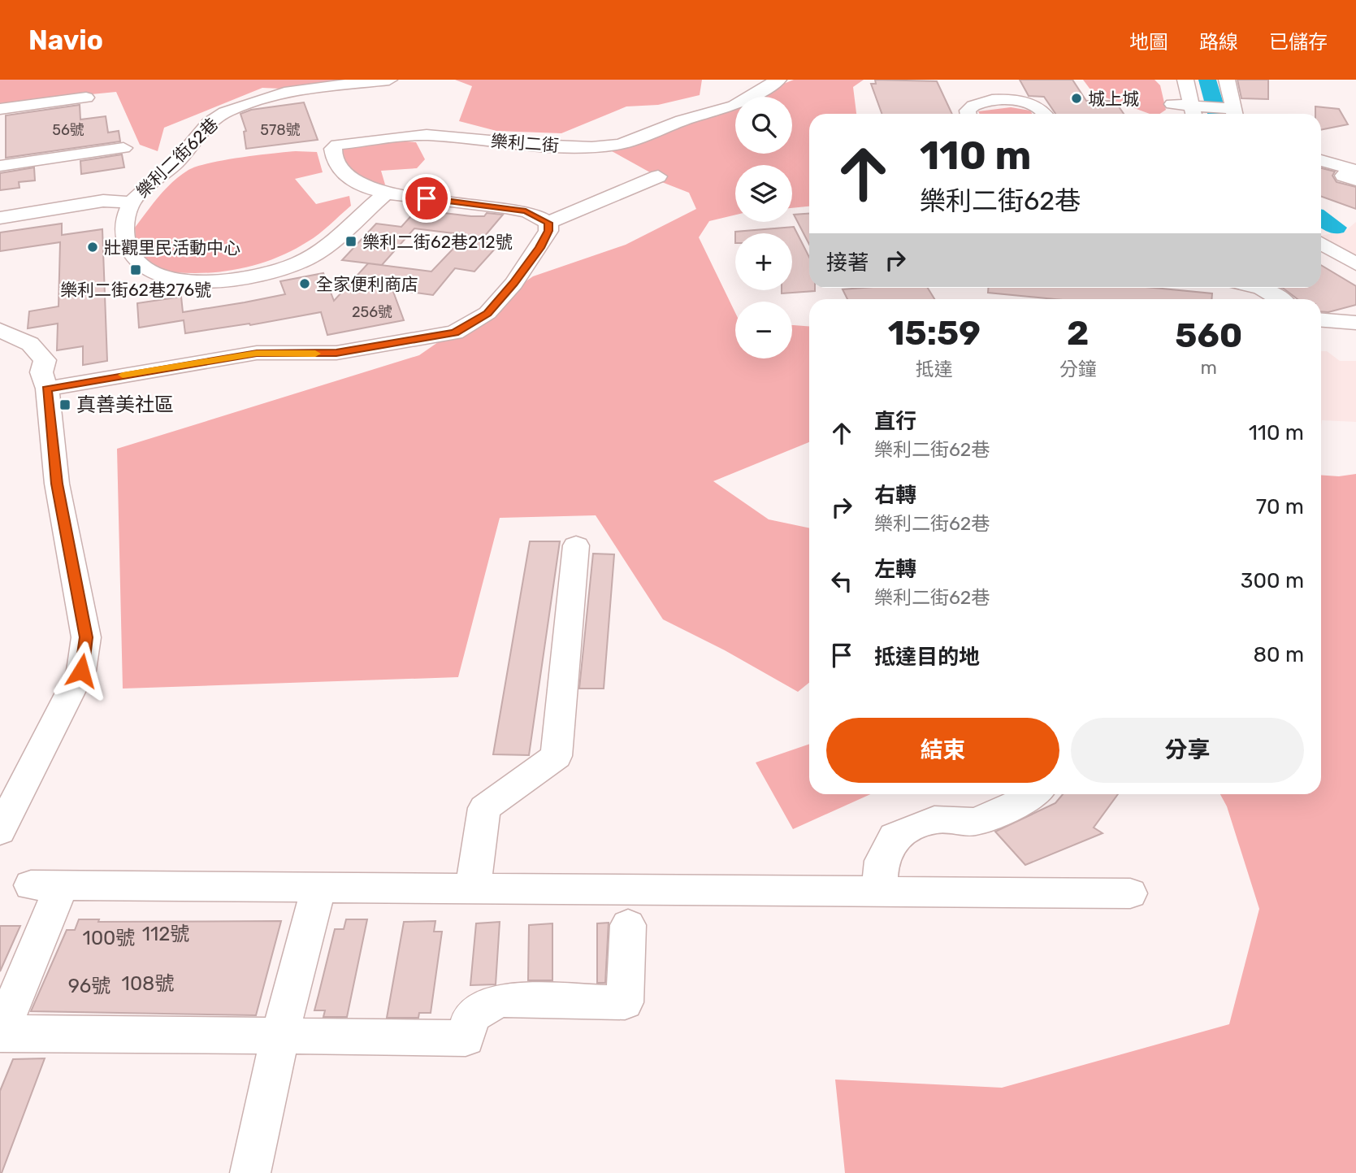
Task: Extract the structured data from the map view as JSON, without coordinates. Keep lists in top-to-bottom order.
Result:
{
  "streets": {
    "street": ["樂利二街", "樂利二街62巷"]
  },
  "crossings": [
    ["樂利二街", "樂利二街62巷"]
  ],
  "places": {
    "other": ["城上城", "壯觀里民活動中心", "全家便利商店"],
    "transit": ["樂利二街62巷212號", "樂利二街62巷276號", "真善美社區"]
  },
  "house_numbers": [
    "56號",
    "578號",
    "256號",
    "112號",
    "100號",
    "108號",
    "96號"
  ],
  "page": {
    "header": "Navio",
    "nav": ["地圖", "路線", "已儲存"],
    "map_buttons": ["+", "−"],
    "turn": ["110 m", "樂利二街62巷"],
    "then": "接著",
    "eta": [
      "15:59",
      "抵達",
      "2",
      "分鐘",
      "560",
      "m"
    ],
    "list": [
      {
        "name": "直行",
        "note": "樂利二街62巷",
        "value": "110 m"
      },
      {
        "name": "右轉",
        "note": "樂利二街62巷",
        "value": "70 m"
      },
      {
        "name": "左轉",
        "note": "樂利二街62巷",
        "value": "300 m"
      },
      {
        "name": "抵達目的地",
        "value": "80 m"
      }
    ],
    "buttons": ["結束", "分享"]
  }
}
